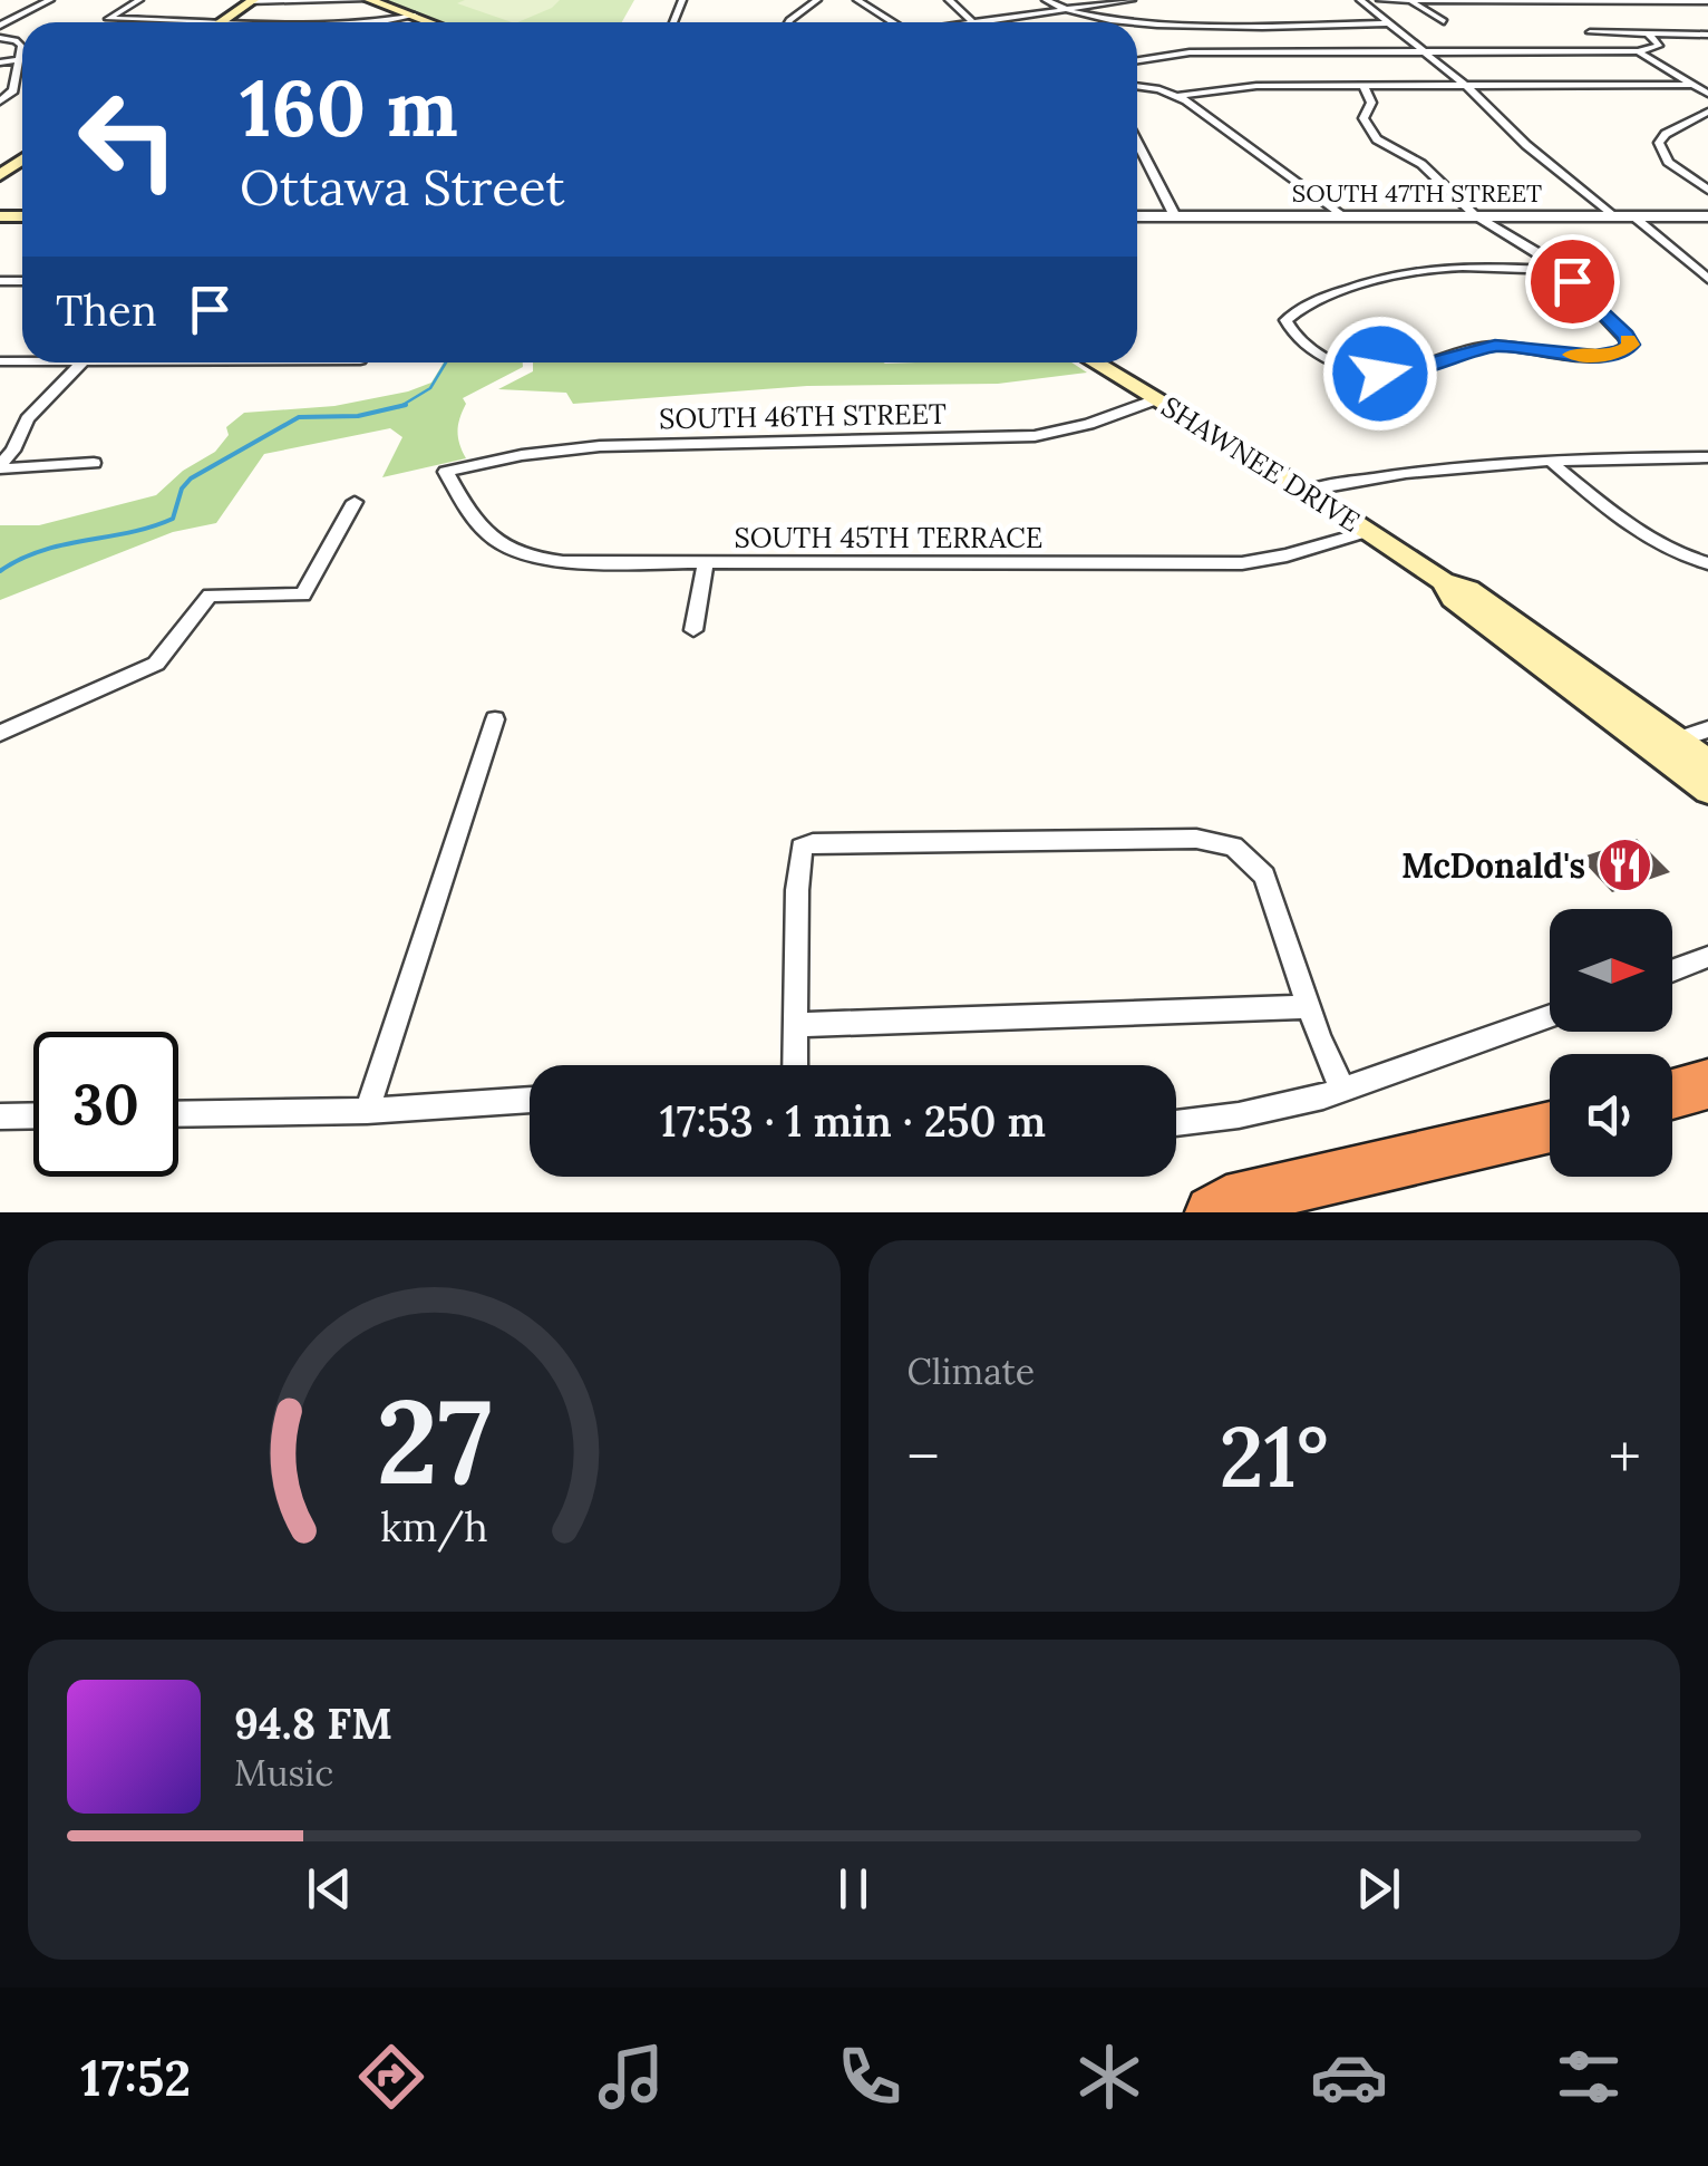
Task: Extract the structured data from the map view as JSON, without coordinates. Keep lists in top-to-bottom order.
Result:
{
  "streets": {
    "main road": ["SHAWNEE DRIVE"],
    "street": ["SOUTH 47TH STREET", "SOUTH 46TH STREET", "SOUTH 45TH TERRACE"]
  },
  "crossings": [
    ["SOUTH 46TH STREET", "SHAWNEE DRIVE"],
    ["SOUTH 46TH STREET", "SOUTH 45TH TERRACE"],
    ["SHAWNEE DRIVE", "SOUTH 45TH TERRACE"]
  ],
  "places": {
    "restaurant": ["McDonald's"]
  },
  "north": "right",
  "page": {
    "turn": ["160 m", "Ottawa Street"],
    "then": "Then",
    "limit": "30",
    "trip": "17:53 · 1 min · 250 m",
    "tile": "Climate",
    "heat": ["−", "21°", "+"],
    "song": ["94.8 FM", "Music"],
    "tabs": "17:52",
    "gauge": ["27", "km/h"]
  }
}
